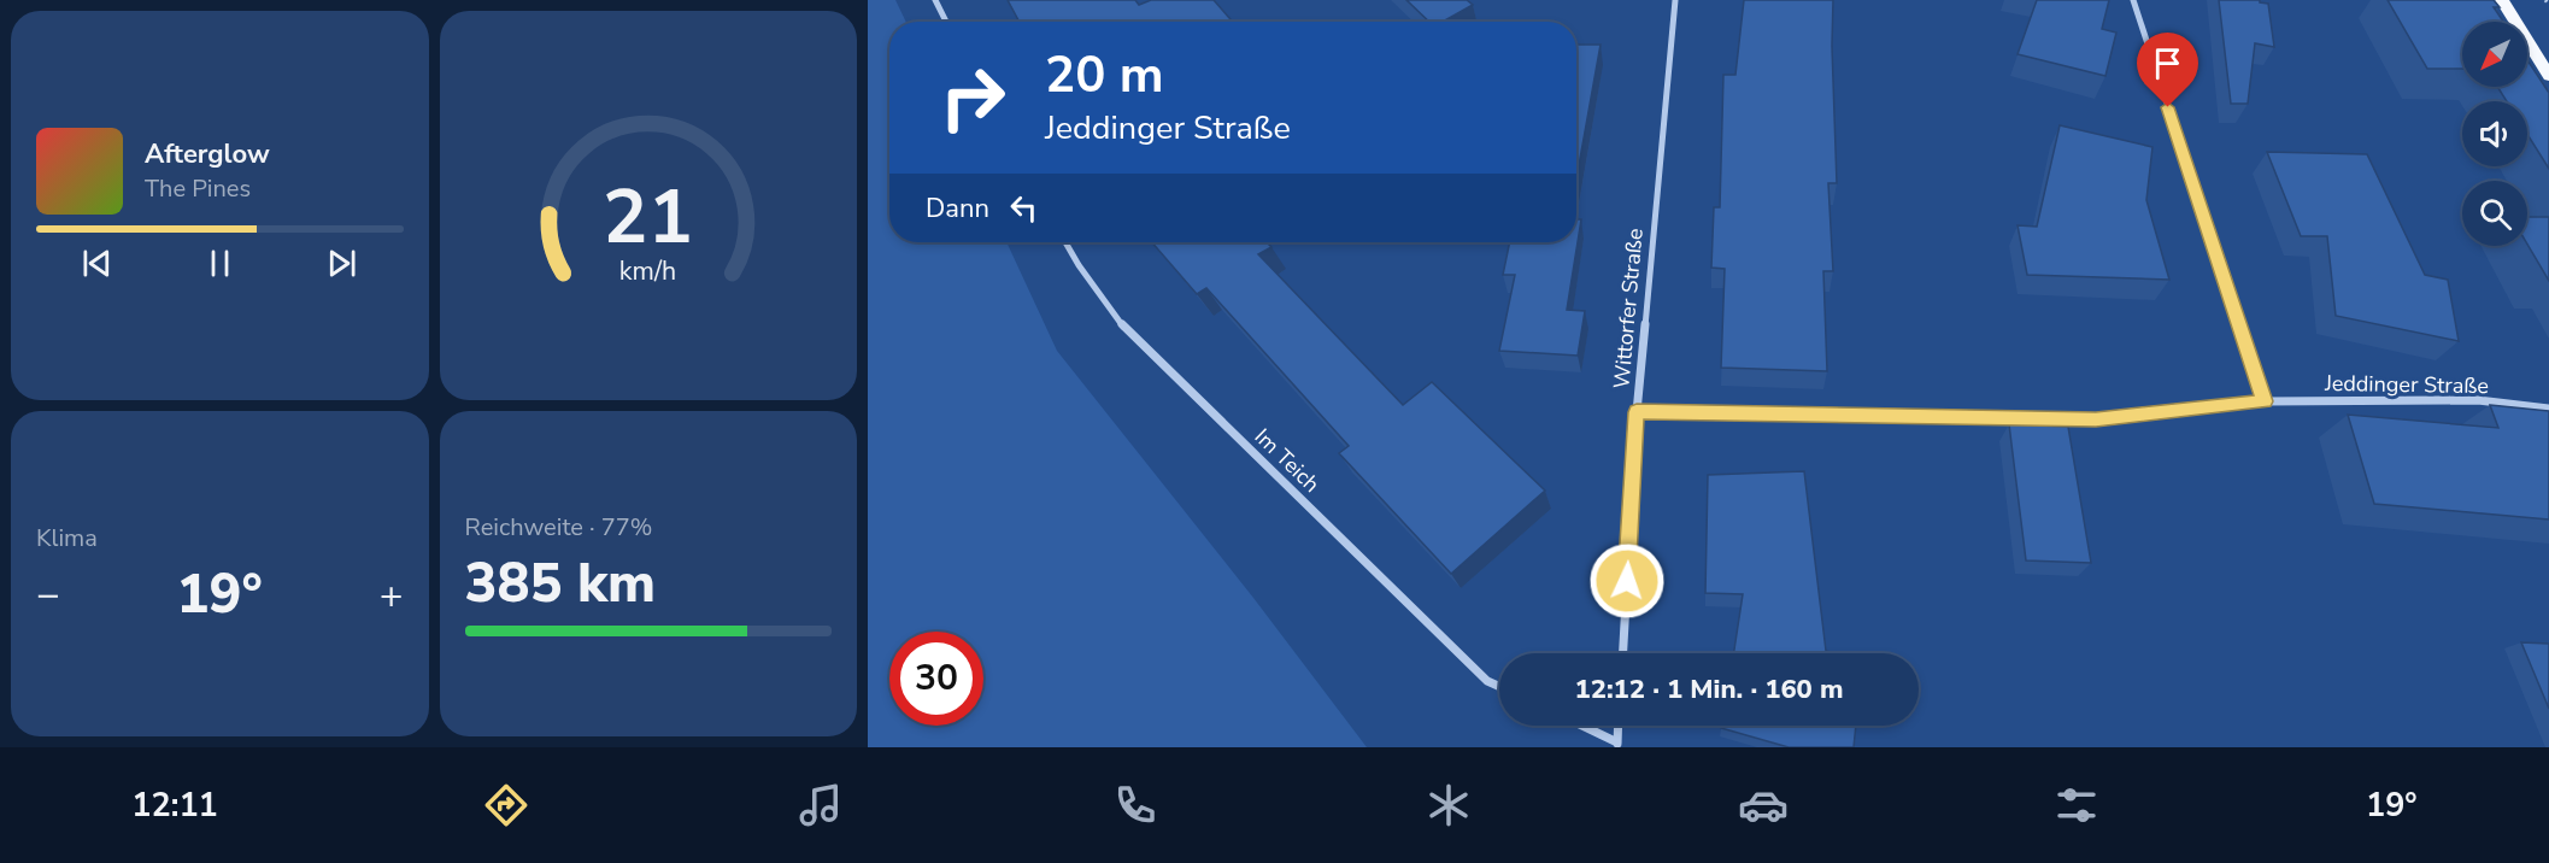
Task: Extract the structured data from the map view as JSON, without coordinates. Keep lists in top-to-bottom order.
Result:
{
  "streets": {
    "street": ["Wittorfer Straße", "Jeddinger Straße", "Im Teich"]
  },
  "crossings": [
    ["Wittorfer Straße", "Jeddinger Straße"]
  ],
  "north": "bottom left",
  "page": {
    "turn": ["20 m", "Jeddinger Straße"],
    "song": ["Afterglow", "The Pines"],
    "then": "Dann",
    "tile": [
      "Klima",
      ["Reichweite · 77%", "385 km"]
    ],
    "heat": ["−", "19°", "+"],
    "limit": "30",
    "trip": "12:12 · 1 Min. · 160 m",
    "tabs": ["12:11", "19°"],
    "gauge": ["21", "km/h"]
  }
}
